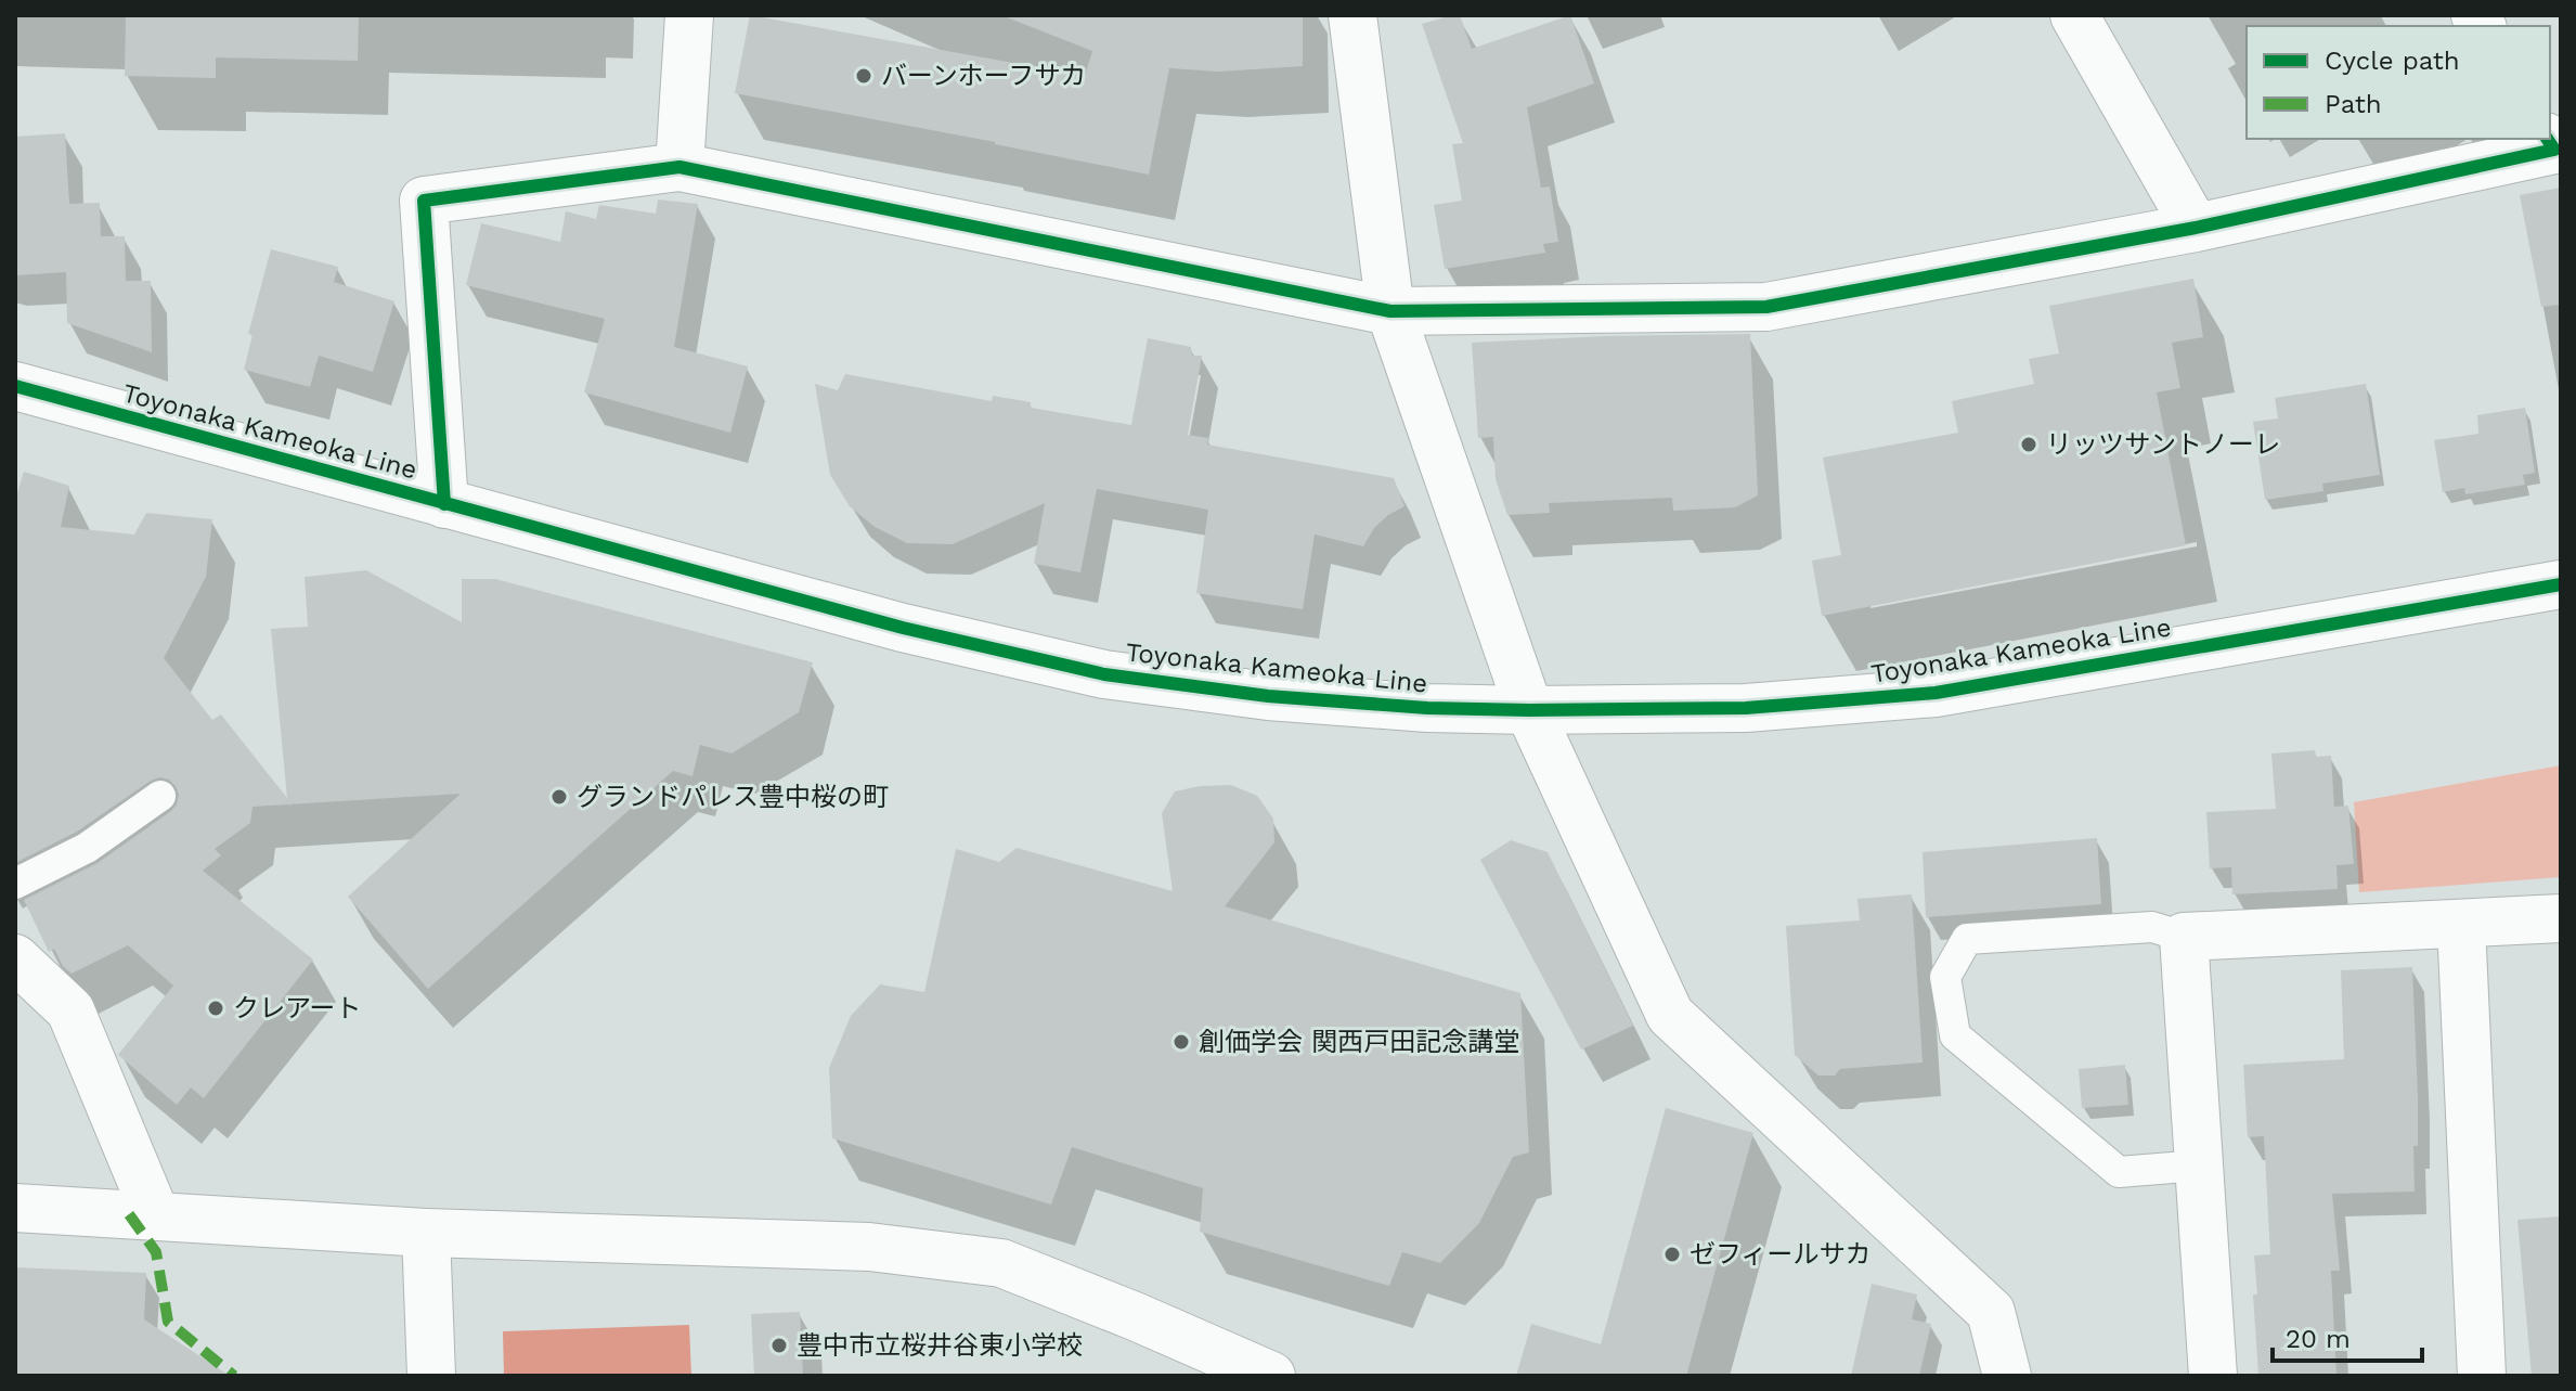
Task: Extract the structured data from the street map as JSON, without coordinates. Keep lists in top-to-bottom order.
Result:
{
  "streets": {
    "street": ["Toyonaka Kameoka Line"]
  },
  "places": [
    "バーンホーフサカ",
    "リッツサントノーレ",
    "グランドパレス豊中桜の町",
    "クレアート",
    "創価学会 関西戸田記念講堂",
    "ゼフィールサカ",
    "豊中市立桜井谷東小学校"
  ],
  "legend": ["Cycle path", "Path"],
  "scale_bar": "20 m"
}
